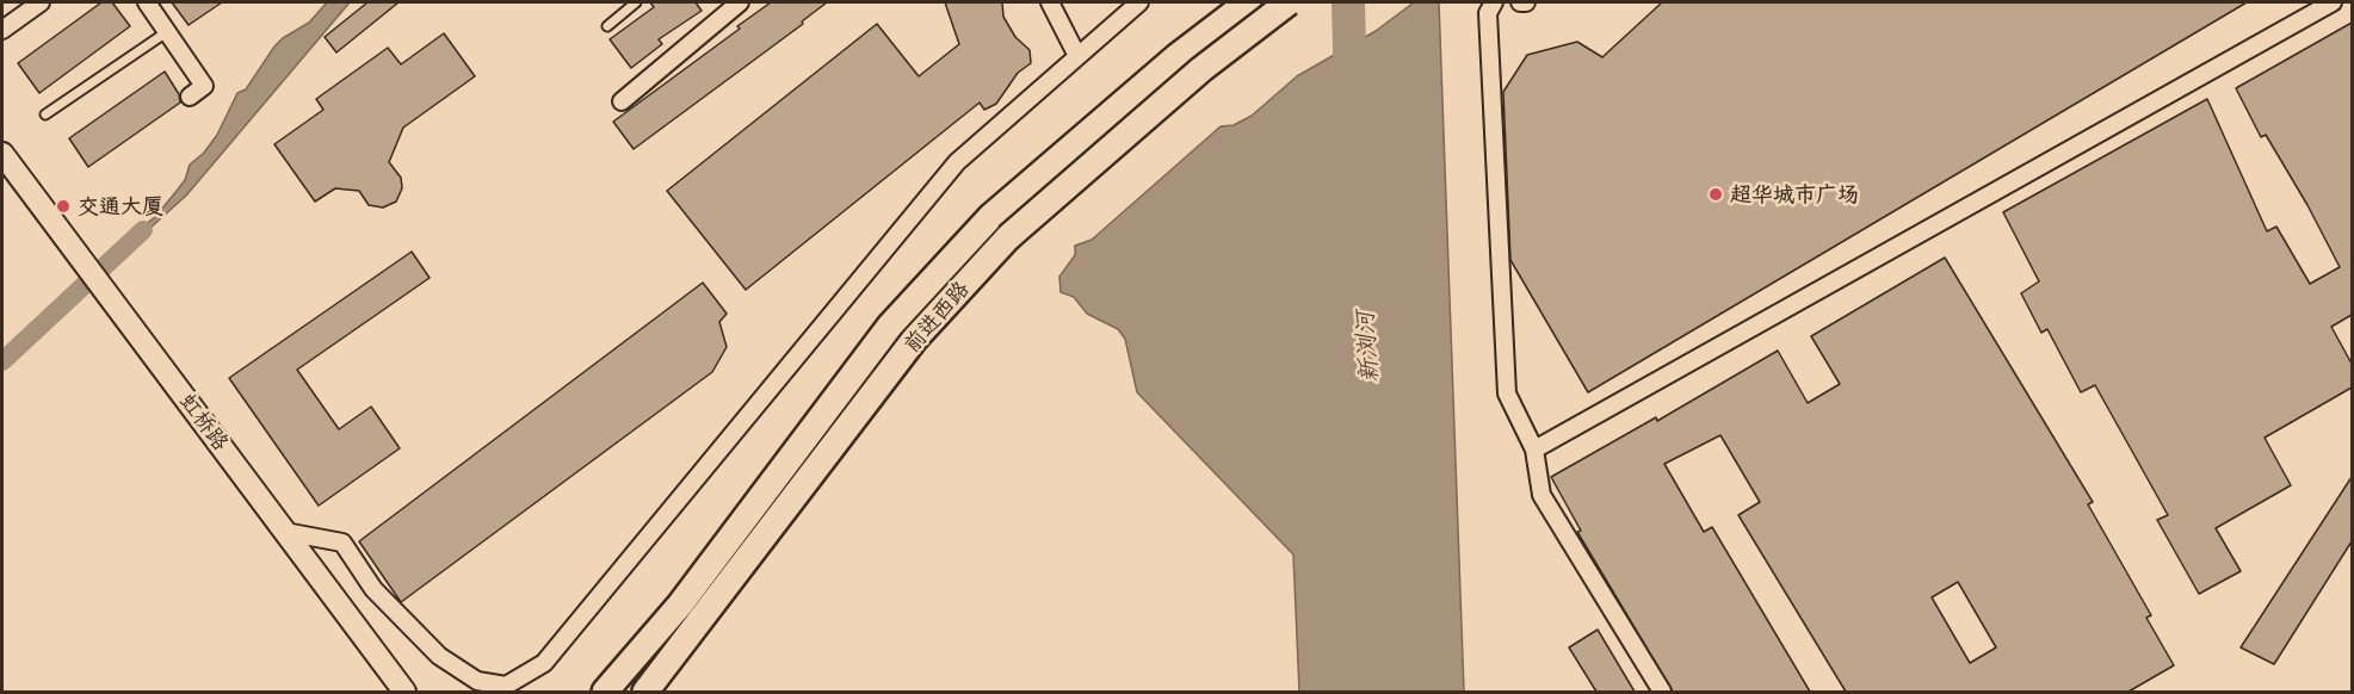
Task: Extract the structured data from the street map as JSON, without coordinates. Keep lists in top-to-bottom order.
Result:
{
  "streets": {
    "main road": ["前进西路"],
    "street": ["虹桥路"]
  },
  "water": ["新浏河"],
  "places": ["超华城市广场", "交通大厦"]
}
